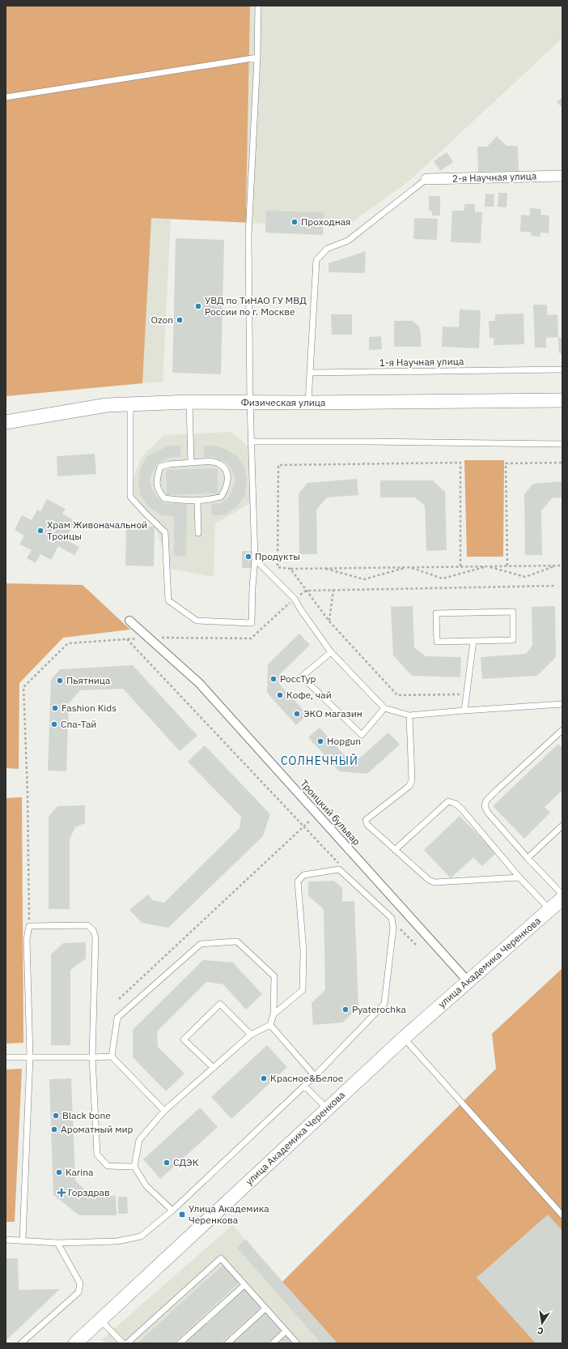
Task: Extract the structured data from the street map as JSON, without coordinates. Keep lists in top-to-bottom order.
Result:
{
  "streets": {
    "street": [
      "2-я Научная улица",
      "Физическая улица",
      "Троицкий бульвар",
      "улица Академика Черенкова"
    ],
    "lane": ["1-я Научная улица"]
  },
  "crossings": [
    ["Троицкий бульвар", "улица Академика Черенкова"]
  ],
  "districts": ["СОЛНЕЧНЫЙ"],
  "places": {
    "other": [
      "Проходная",
      "УВД по ТиНАО ГУ МВД России по г. Москве",
      "Ozon",
      "Храм Живоначальной Троицы",
      "Продукты",
      "РоссТур",
      "Пьятница",
      "Кофе, чай",
      "Fashion Kids",
      "ЭКО магазин",
      "Спа-Тай",
      "Hopgun",
      "Pyaterochka",
      "Красное&Белое",
      "Black bone",
      "Ароматный мир",
      "СДЭК",
      "Karina"
    ],
    "health": ["Горздрав"],
    "transit": ["Улица Академика Черенкова"]
  },
  "north": "bottom"
}
